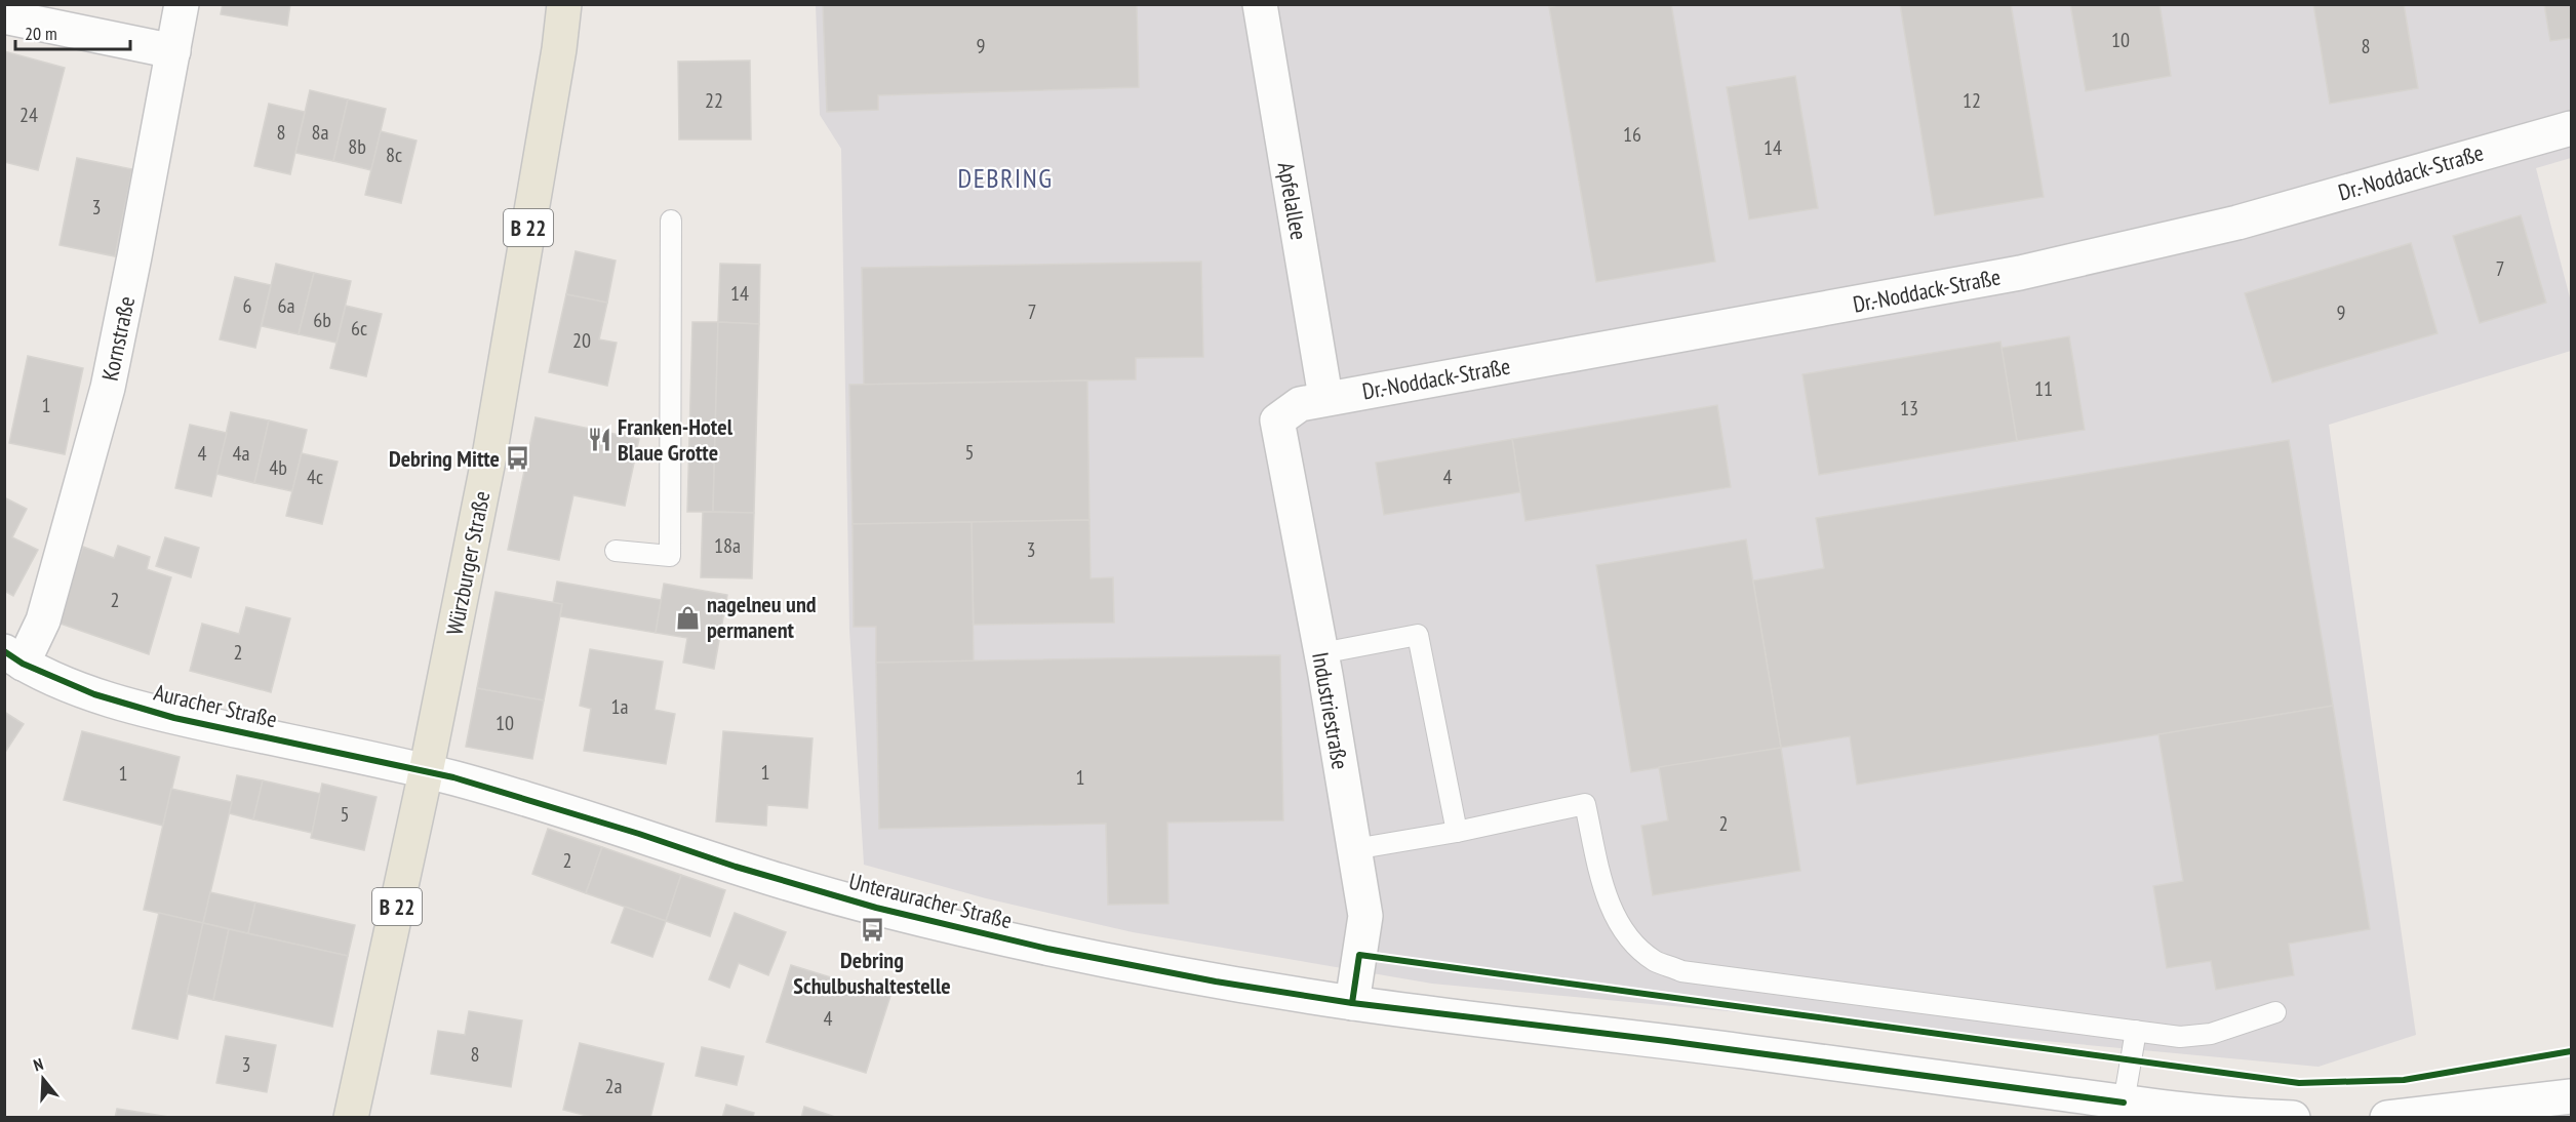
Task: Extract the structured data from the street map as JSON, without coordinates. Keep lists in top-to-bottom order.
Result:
{
  "streets": {
    "main road": ["B 22", "Würzburger Straße"],
    "street": [
      "Dr.-Noddack-Straße",
      "Apfelallee",
      "Kornstraße",
      "Auracher Straße",
      "Industriestraße",
      "Unterauracher Straße"
    ]
  },
  "crossings": [
    ["Dr.-Noddack-Straße", "Apfelallee"],
    ["Dr.-Noddack-Straße", "Industriestraße"],
    ["Kornstraße", "Auracher Straße"],
    ["Würzburger Straße", "Auracher Straße"],
    ["Würzburger Straße", "Unterauracher Straße"],
    ["Auracher Straße", "Unterauracher Straße"],
    ["Industriestraße", "Unterauracher Straße"]
  ],
  "districts": ["DEBRING"],
  "places": {
    "restaurant": ["Franken-Hotel Blaue Grotte"],
    "bus stop": ["Debring Mitte", "Debring Schulbushaltestelle"],
    "shop": ["nagelneu und permanent"]
  },
  "house_numbers": [
    "10",
    "9",
    "8",
    "22",
    "12",
    "24",
    "8",
    "8a",
    "16",
    "8b",
    "14",
    "8c",
    "3",
    "7",
    "14",
    "6",
    "6a",
    "7",
    "9",
    "6b",
    "6c",
    "20",
    "11",
    "1",
    "13",
    "5",
    "4",
    "4a",
    "4b",
    "4c",
    "4",
    "18a",
    "3",
    "2",
    "2",
    "1a",
    "10",
    "1",
    "1",
    "1",
    "5",
    "2",
    "2",
    "4",
    "8",
    "3",
    "2a"
  ],
  "scale_bar": "20 m",
  "north": "top"
}
